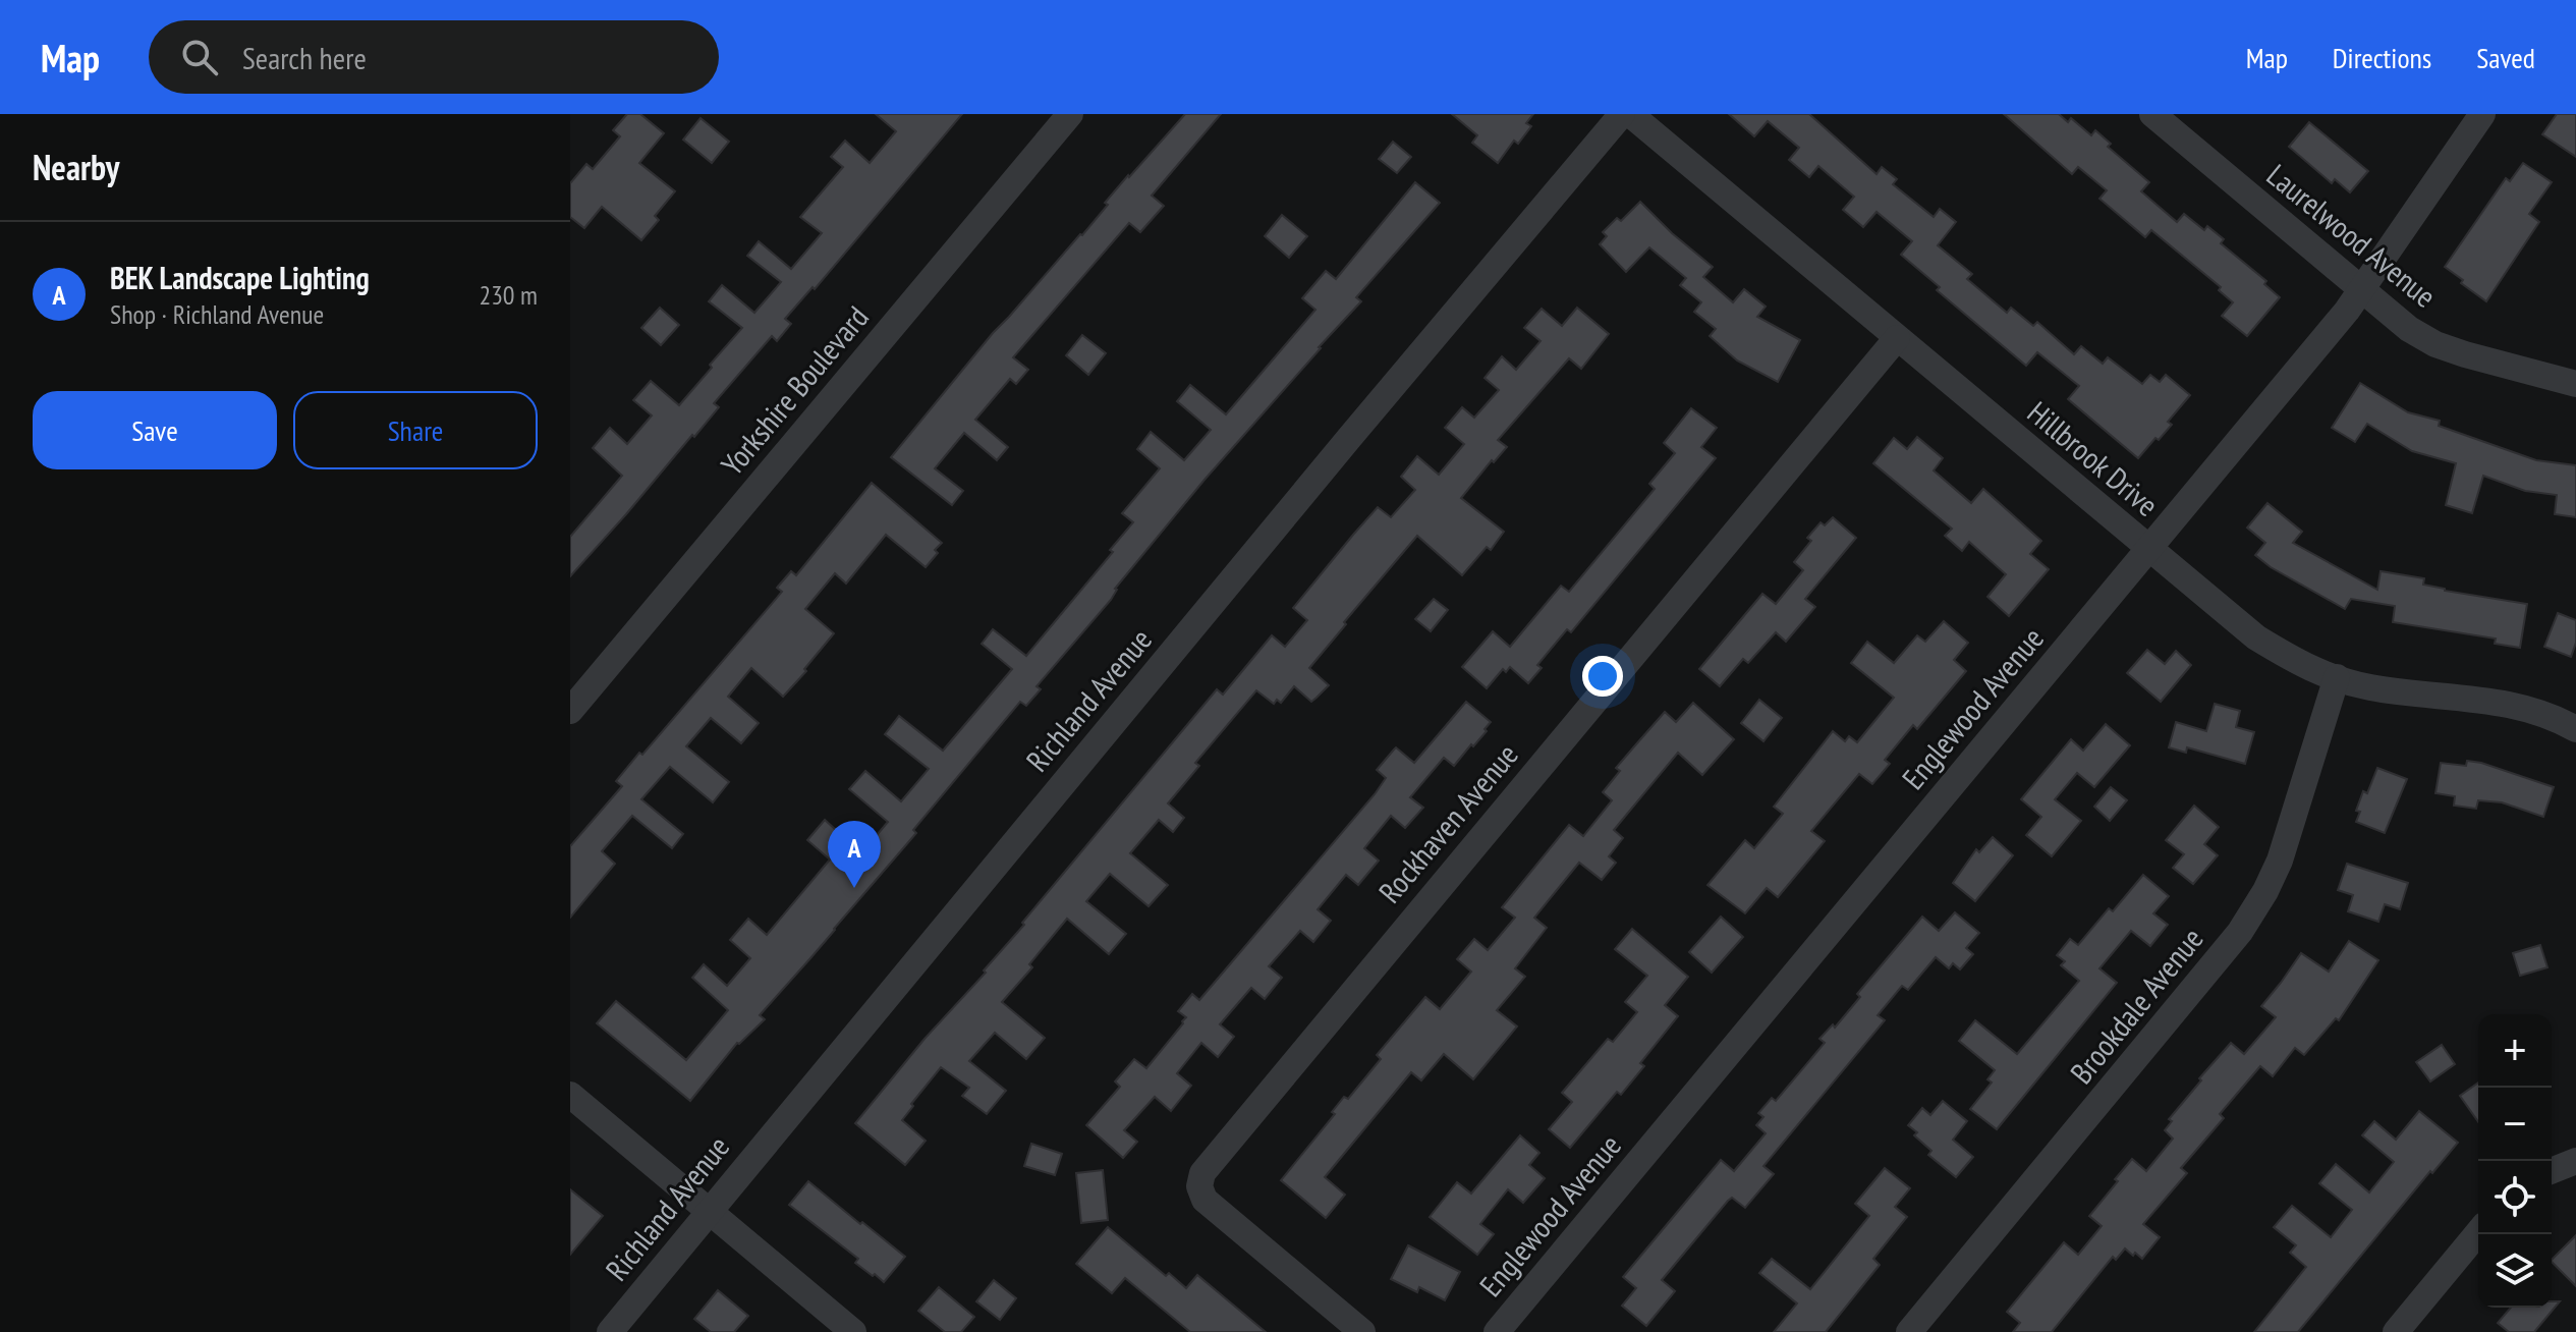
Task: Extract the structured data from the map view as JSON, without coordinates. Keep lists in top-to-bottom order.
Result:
{
  "streets": {
    "street": [
      "Laurelwood Avenue",
      "Yorkshire Boulevard",
      "Hillbrook Drive",
      "Richland Avenue",
      "Englewood Avenue",
      "Rockhaven Avenue",
      "Brookdale Avenue"
    ]
  },
  "crossings": [
    ["Laurelwood Avenue", "Englewood Avenue"],
    ["Hillbrook Drive", "Englewood Avenue"],
    ["Hillbrook Drive", "Rockhaven Avenue"],
    ["Hillbrook Drive", "Brookdale Avenue"]
  ],
  "page": {
    "header": "Map",
    "search": "Search here",
    "nav": ["Map", "Directions", "Saved"],
    "heading": "Nearby",
    "list": [
      {
        "mark": "A",
        "name": "BEK Landscape Lighting",
        "note": "Shop · Richland Avenue",
        "value": "230 m"
      }
    ],
    "buttons": ["Save", "Share"],
    "pins": "A",
    "map_buttons": ["+", "−"]
  }
}
